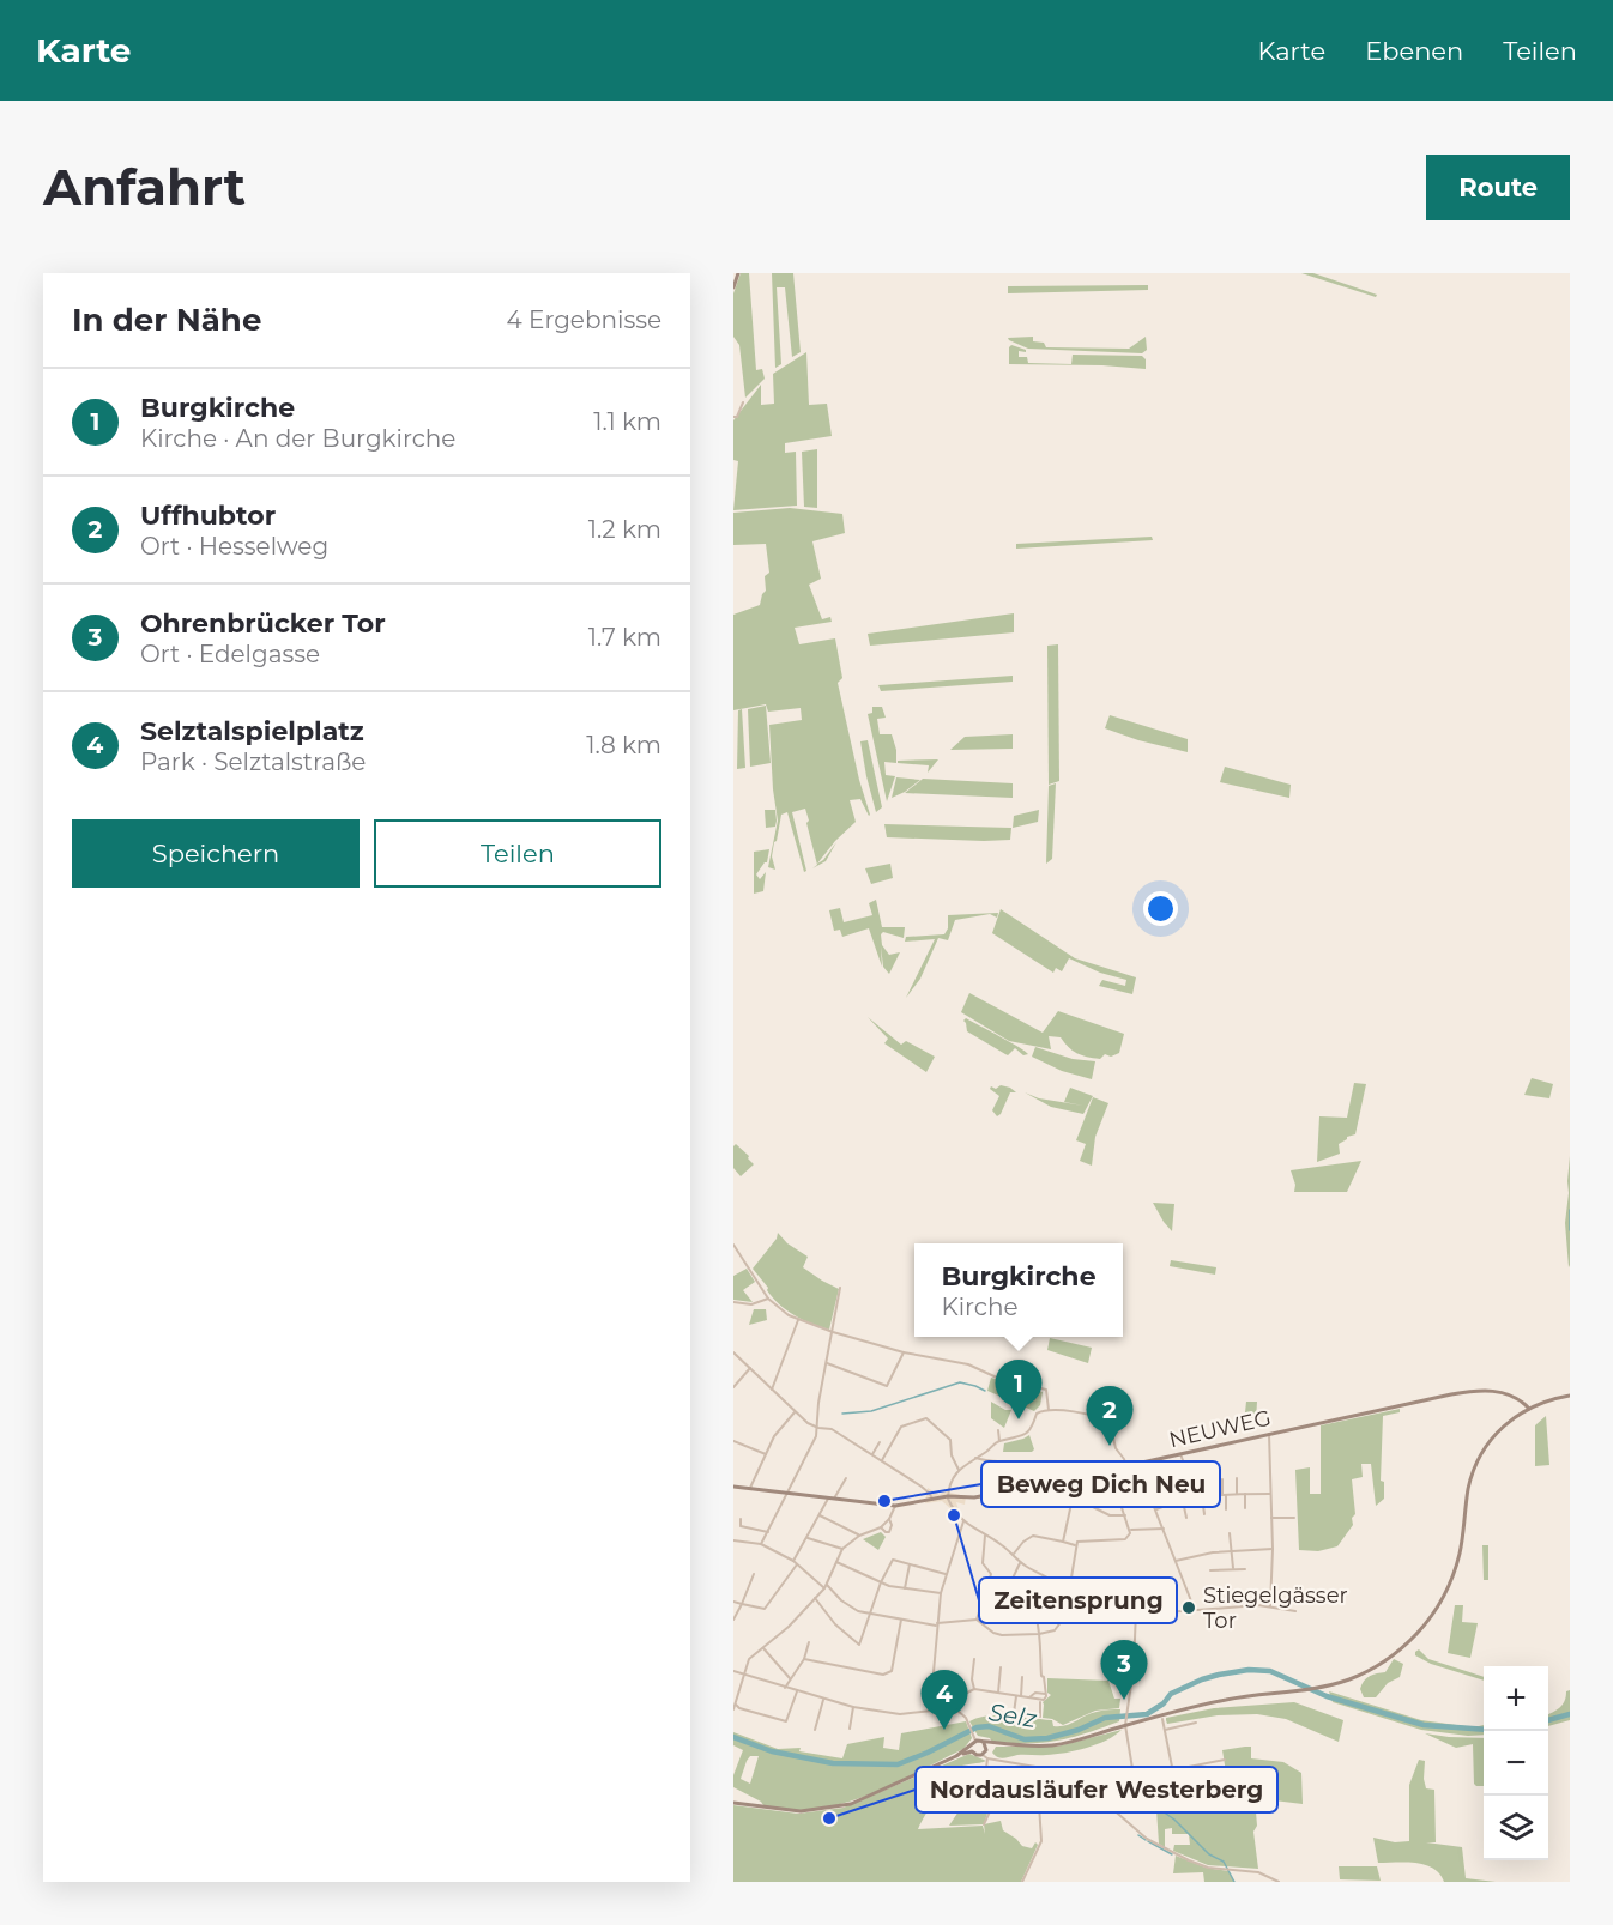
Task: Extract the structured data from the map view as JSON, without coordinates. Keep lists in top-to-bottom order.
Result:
{
  "streets": {
    "main road": ["NEUWEG"]
  },
  "water": ["Selz"],
  "places": [
    "Beweg Dich Neu",
    "Zeitensprung",
    "Stiegelgässer Tor",
    "Nordausläufer Westerberg"
  ],
  "page": {
    "header": "Karte",
    "nav": ["Karte", "Ebenen", "Teilen"],
    "buttons": [
      "Route",
      ["Speichern", "Teilen"]
    ],
    "title": "Anfahrt",
    "heading": ["In der Nähe", "4 Ergebnisse"],
    "list": [
      {
        "mark": "1",
        "name": "Burgkirche",
        "note": "Kirche · An der Burgkirche",
        "value": "1.1 km"
      },
      {
        "mark": "2",
        "name": "Uffhubtor",
        "note": "Ort · Hesselweg",
        "value": "1.2 km"
      },
      {
        "mark": "3",
        "name": "Ohrenbrücker Tor",
        "note": "Ort · Edelgasse",
        "value": "1.7 km"
      },
      {
        "mark": "4",
        "name": "Selztalspielplatz",
        "note": "Park · Selztalstraße",
        "value": "1.8 km"
      }
    ],
    "popup": ["Burgkirche", "Kirche"],
    "pins": [
      "1",
      "2",
      "3",
      "4"
    ],
    "map_buttons": ["+", "−"]
  }
}
